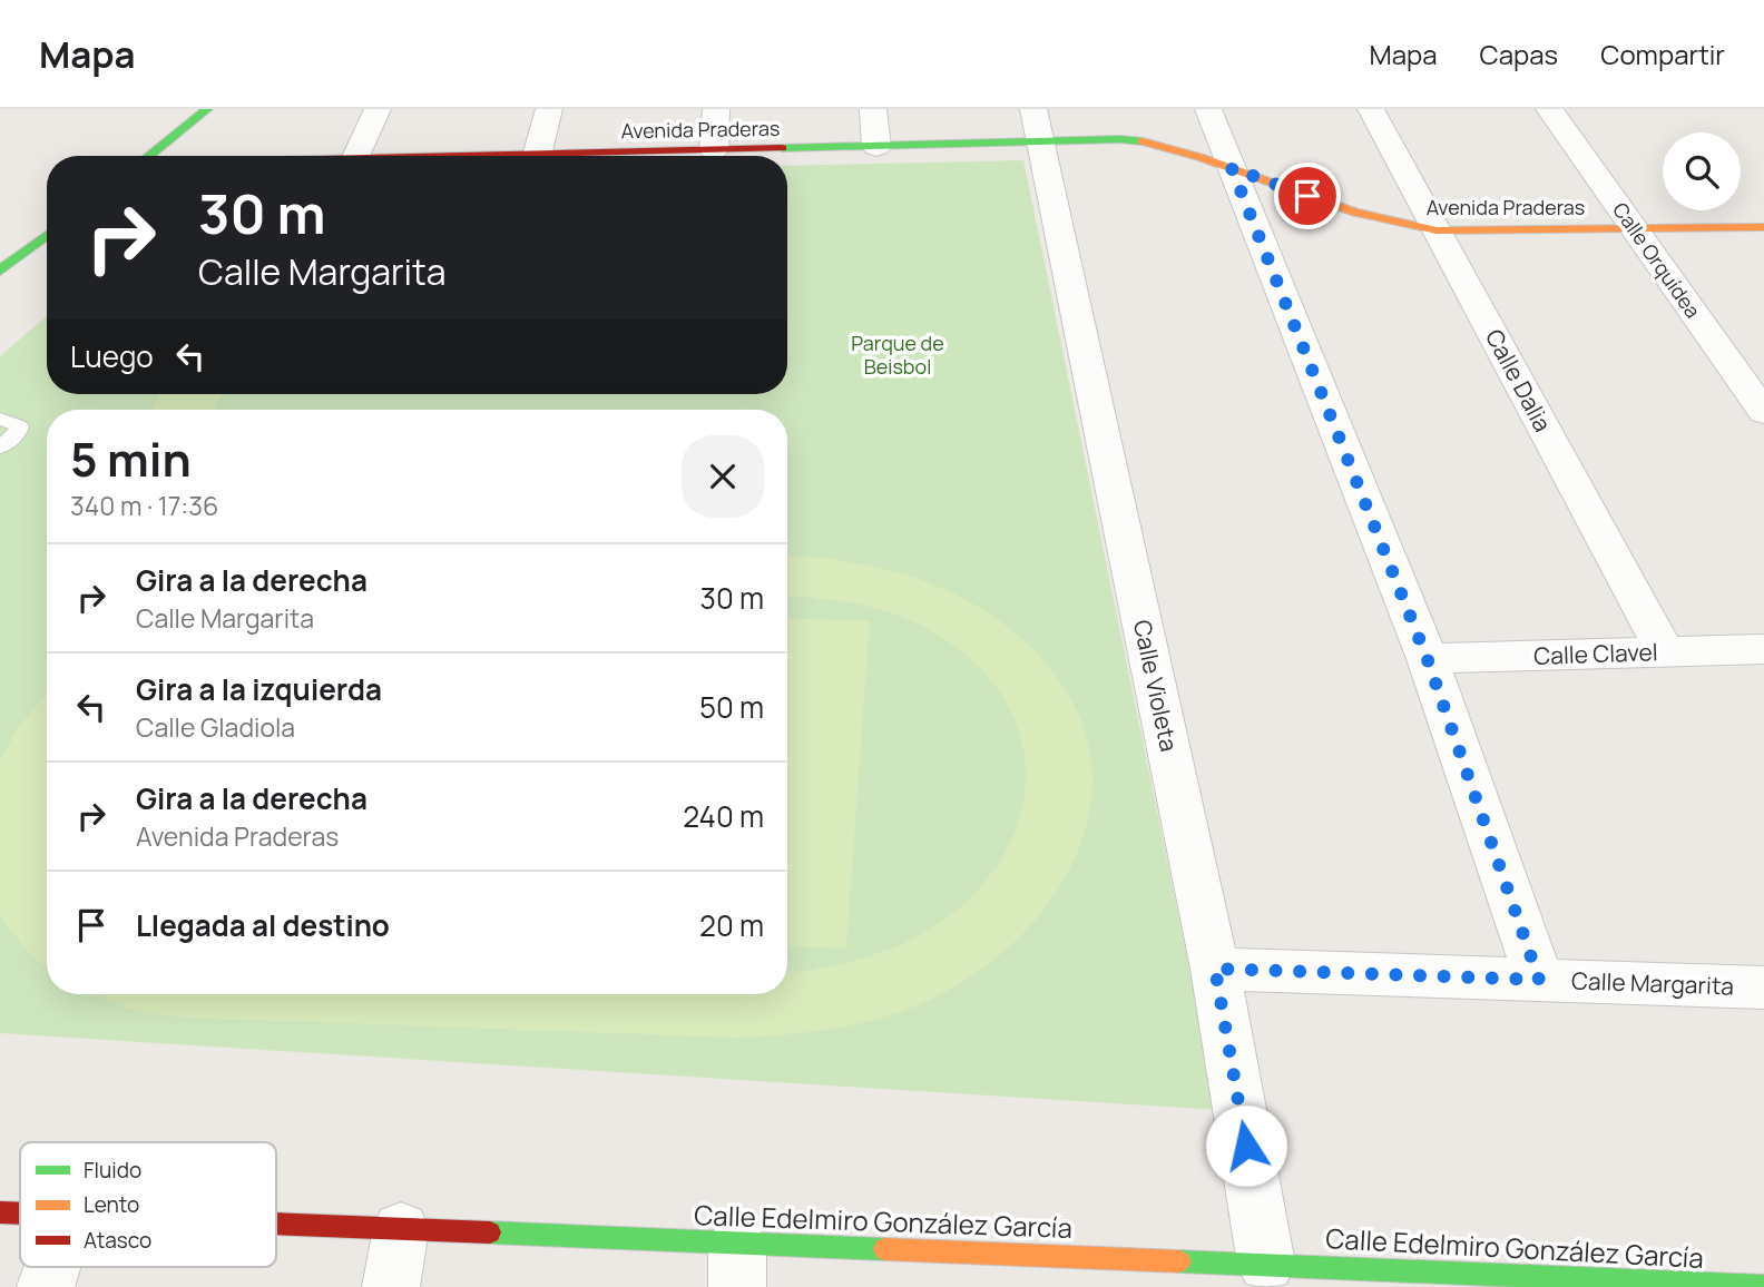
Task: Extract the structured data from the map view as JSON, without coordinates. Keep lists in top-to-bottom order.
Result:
{
  "streets": {
    "street": [
      "Avenida Praderas",
      "Calle Orquídea",
      "Calle Dalia",
      "Calle Clavel",
      "Calle Violeta",
      "Calle Margarita",
      "Calle Edelmiro González García"
    ]
  },
  "crossings": [
    ["Avenida Praderas", "Calle Orquídea"],
    ["Avenida Praderas", "Calle Dalia"],
    ["Avenida Praderas", "Calle Violeta"],
    ["Calle Dalia", "Calle Clavel"],
    ["Calle Violeta", "Calle Margarita"],
    ["Calle Violeta", "Calle Edelmiro González García"]
  ],
  "parks": ["Parque de Beisbol"],
  "legend": ["Fluido", "Lento", "Atasco"],
  "page": {
    "header": "Mapa",
    "nav": ["Mapa", "Capas", "Compartir"],
    "turn": ["30 m", "Calle Margarita"],
    "then": "Luego",
    "heading": ["5 min", "340 m · 17:36"],
    "list": [
      {
        "name": "Gira a la derecha",
        "note": "Calle Margarita",
        "value": "30 m"
      },
      {
        "name": "Gira a la izquierda",
        "note": "Calle Gladiola",
        "value": "50 m"
      },
      {
        "name": "Gira a la derecha",
        "note": "Avenida Praderas",
        "value": "240 m"
      },
      {
        "name": "Llegada al destino",
        "value": "20 m"
      }
    ]
  }
}
